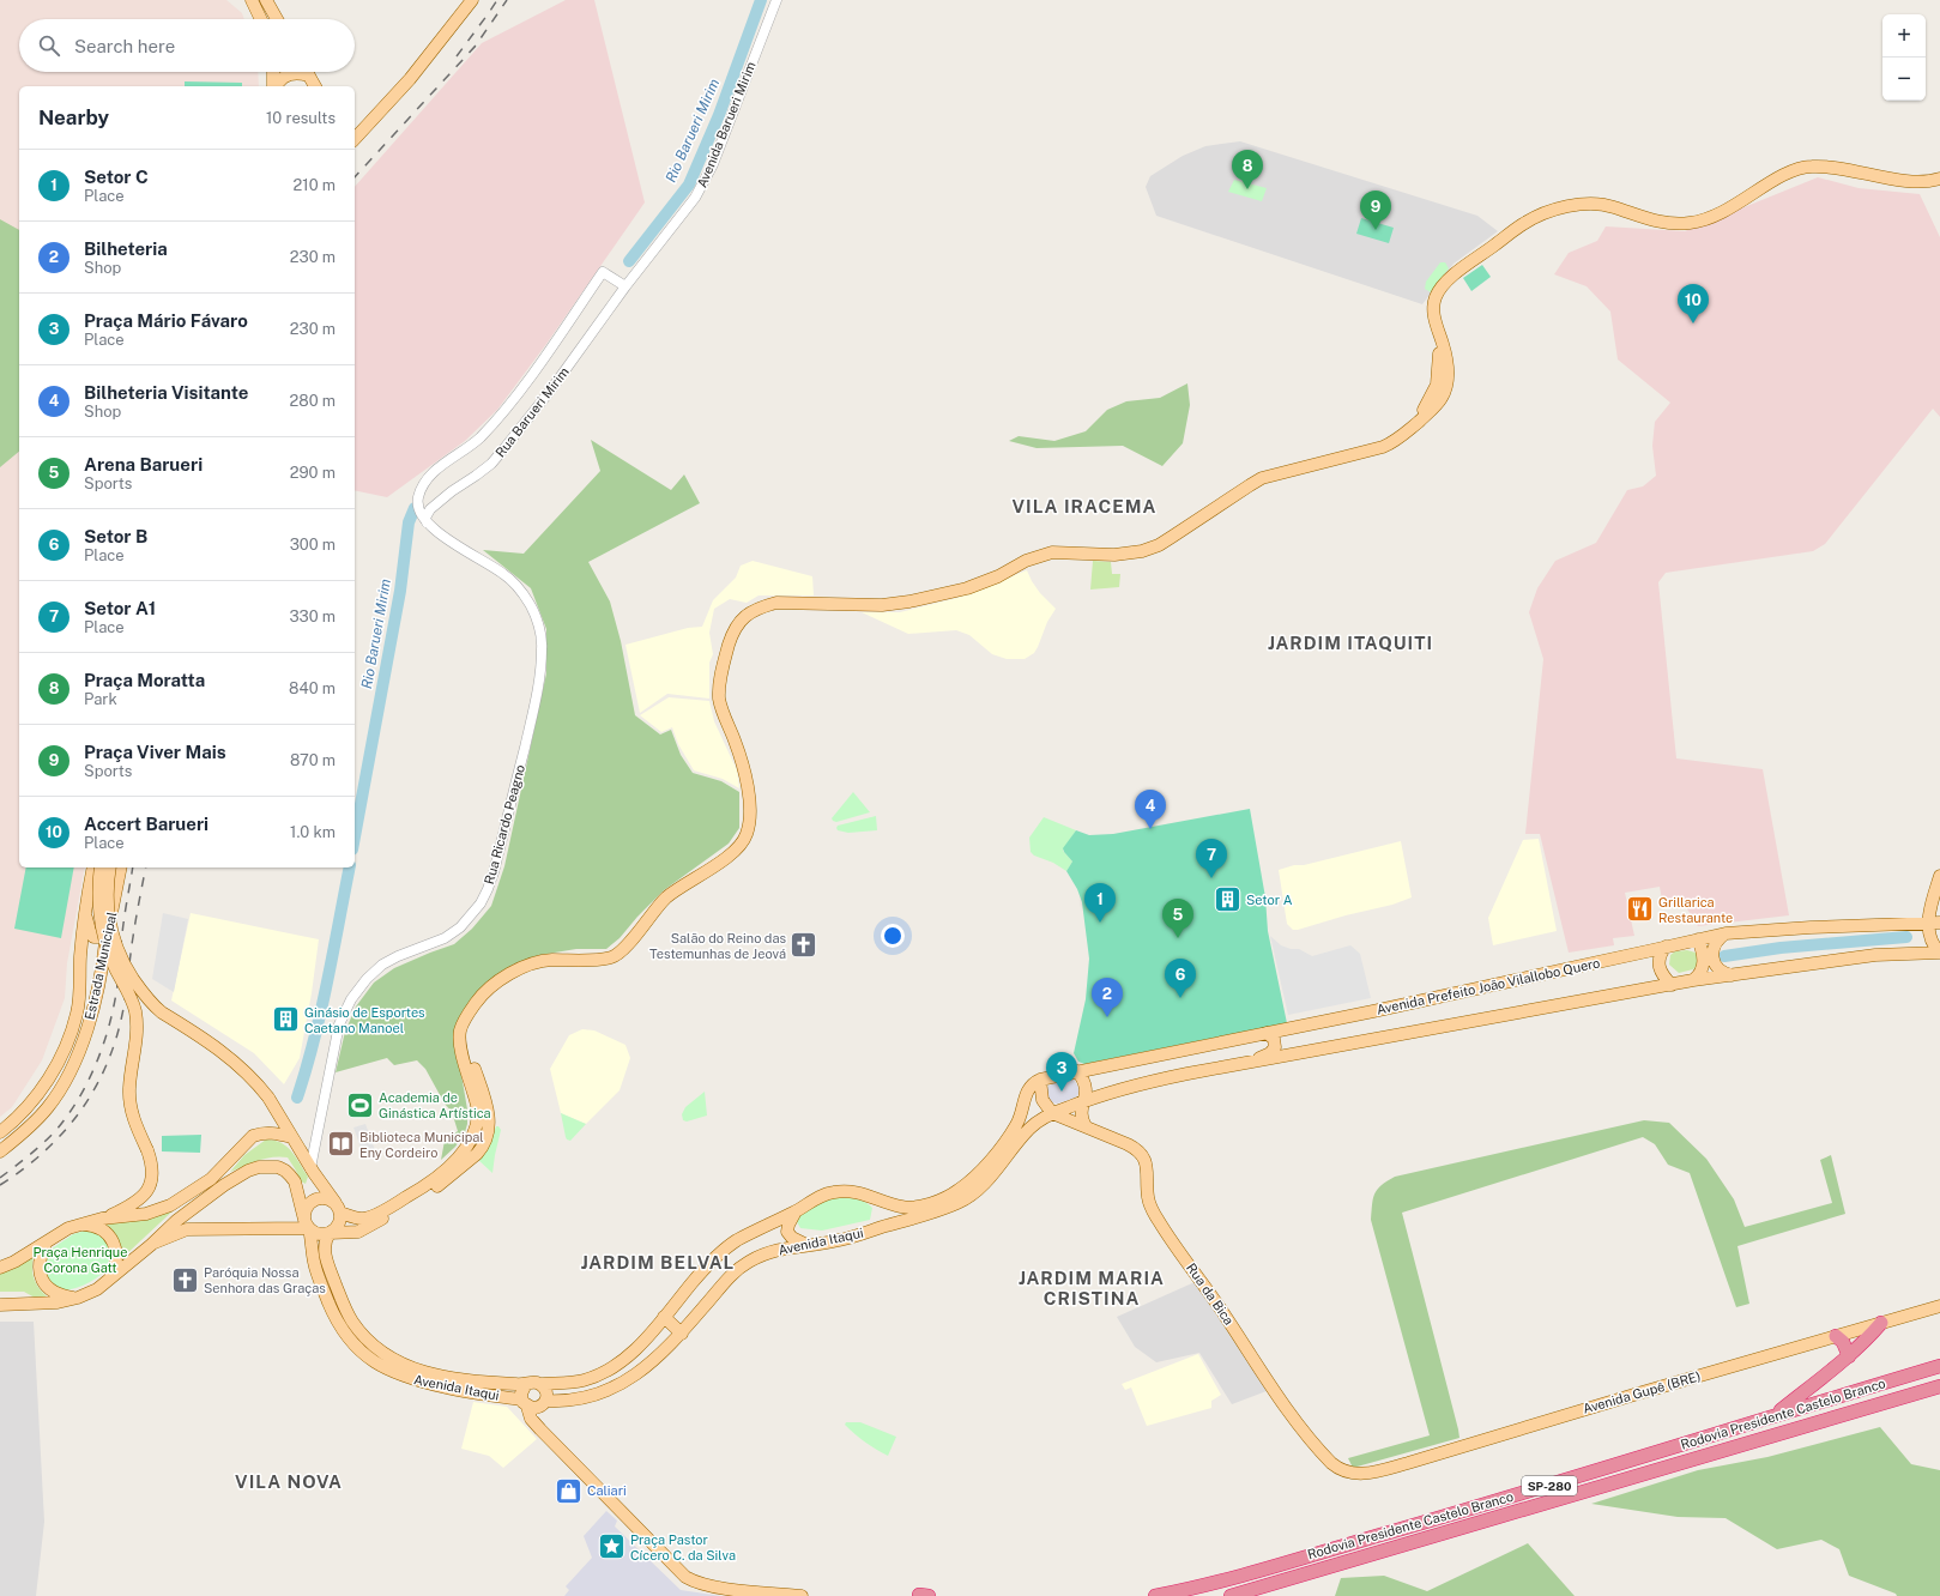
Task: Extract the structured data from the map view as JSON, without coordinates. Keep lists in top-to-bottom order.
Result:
{
  "streets": {
    "highway": ["Rodovia Presidente Castelo Branco", "SP-280"],
    "main road": [
      "Estrada Municipal",
      "Avenida Prefeito João Vilallobo Quero",
      "Avenida Itaqui",
      "Rua da Bica",
      "Avenida Gupê (BRE)"
    ],
    "street": ["Avenida Barueri Mirim", "Rua Barueri Mirim", "Rua Ricardo Peagno"]
  },
  "crossings": [
    ["Avenida Barueri Mirim", "Rua Barueri Mirim"],
    ["Rua Barueri Mirim", "Rua Ricardo Peagno"],
    ["Avenida Prefeito João Vilallobo Quero", "Avenida Itaqui"],
    ["Avenida Itaqui", "Rua da Bica"],
    ["Rua da Bica", "Avenida Gupê (BRE)"]
  ],
  "districts": [
    "VILA IRACEMA",
    "JARDIM ITAQUITI",
    "JARDIM BELVAL",
    "JARDIM MARIA CRISTINA",
    "VILA NOVA"
  ],
  "water": ["Rio Barueri Mirim"],
  "parks": ["Praça Henrique Corona Gatt"],
  "places": {
    "building": ["Setor A", "Ginásio de Esportes Caetano Manoel"],
    "restaurant": ["Grillarica Restaurante"],
    "church": ["Salão do Reino das Testemunhas de Jeová", "Paróquia Nossa Senhora das Graças"],
    "sports": ["Academia de Ginástica Artística"],
    "library": ["Biblioteca Municipal Eny Cordeiro"],
    "shop": ["Caliari"],
    "place": ["Praça Pastor Cícero C. da Silva"]
  },
  "page": {
    "map_buttons": ["+", "−"],
    "search": "Search here",
    "heading": ["Nearby", "10 results"],
    "list": [
      {
        "mark": "1",
        "name": "Setor C",
        "note": "Place",
        "value": "210 m"
      },
      {
        "mark": "2",
        "name": "Bilheteria",
        "note": "Shop",
        "value": "230 m"
      },
      {
        "mark": "3",
        "name": "Praça Mário Fávaro",
        "note": "Place",
        "value": "230 m"
      },
      {
        "mark": "4",
        "name": "Bilheteria Visitante",
        "note": "Shop",
        "value": "280 m"
      },
      {
        "mark": "5",
        "name": "Arena Barueri",
        "note": "Sports",
        "value": "290 m"
      },
      {
        "mark": "6",
        "name": "Setor B",
        "note": "Place",
        "value": "300 m"
      },
      {
        "mark": "7",
        "name": "Setor A1",
        "note": "Place",
        "value": "330 m"
      },
      {
        "mark": "8",
        "name": "Praça Moratta",
        "note": "Park",
        "value": "840 m"
      },
      {
        "mark": "9",
        "name": "Praça Viver Mais",
        "note": "Sports",
        "value": "870 m"
      },
      {
        "mark": "10",
        "name": "Accert Barueri",
        "note": "Place",
        "value": "1.0 km"
      }
    ],
    "pins": [
      "8",
      "9",
      "10",
      "4",
      "7",
      "1",
      "5",
      "6",
      "2",
      "3"
    ]
  }
}
